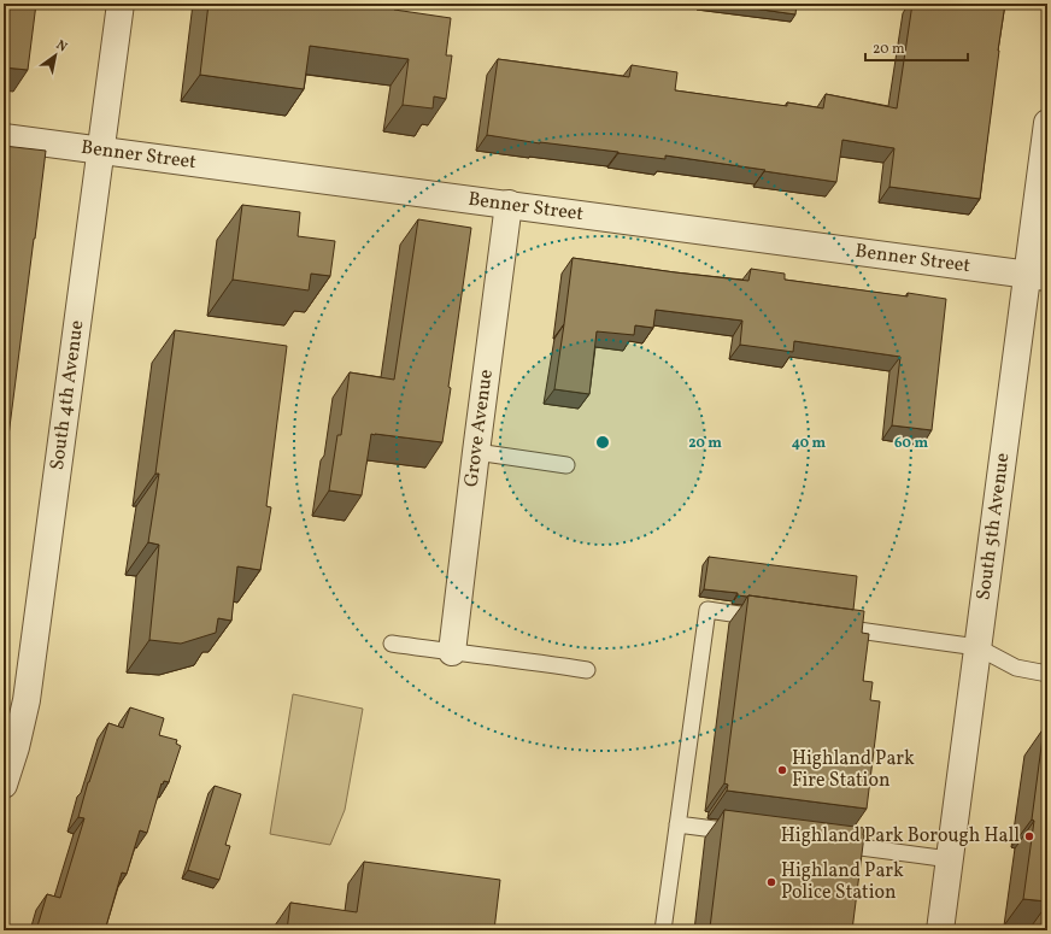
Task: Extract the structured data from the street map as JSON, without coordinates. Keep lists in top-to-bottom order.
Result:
{
  "streets": {
    "street": [
      "Benner Street",
      "South 4th Avenue",
      "Grove Avenue",
      "South 5th Avenue"
    ]
  },
  "crossings": [
    ["Benner Street", "South 4th Avenue"],
    ["Benner Street", "Grove Avenue"],
    ["Benner Street", "South 5th Avenue"]
  ],
  "places": ["Highland Park Fire Station", "Highland Park Borough Hall", "Highland Park Police Station"],
  "scale_bar": "20 m",
  "north": "top right",
  "rings": ["20 m", "40 m", "60 m"]
}
